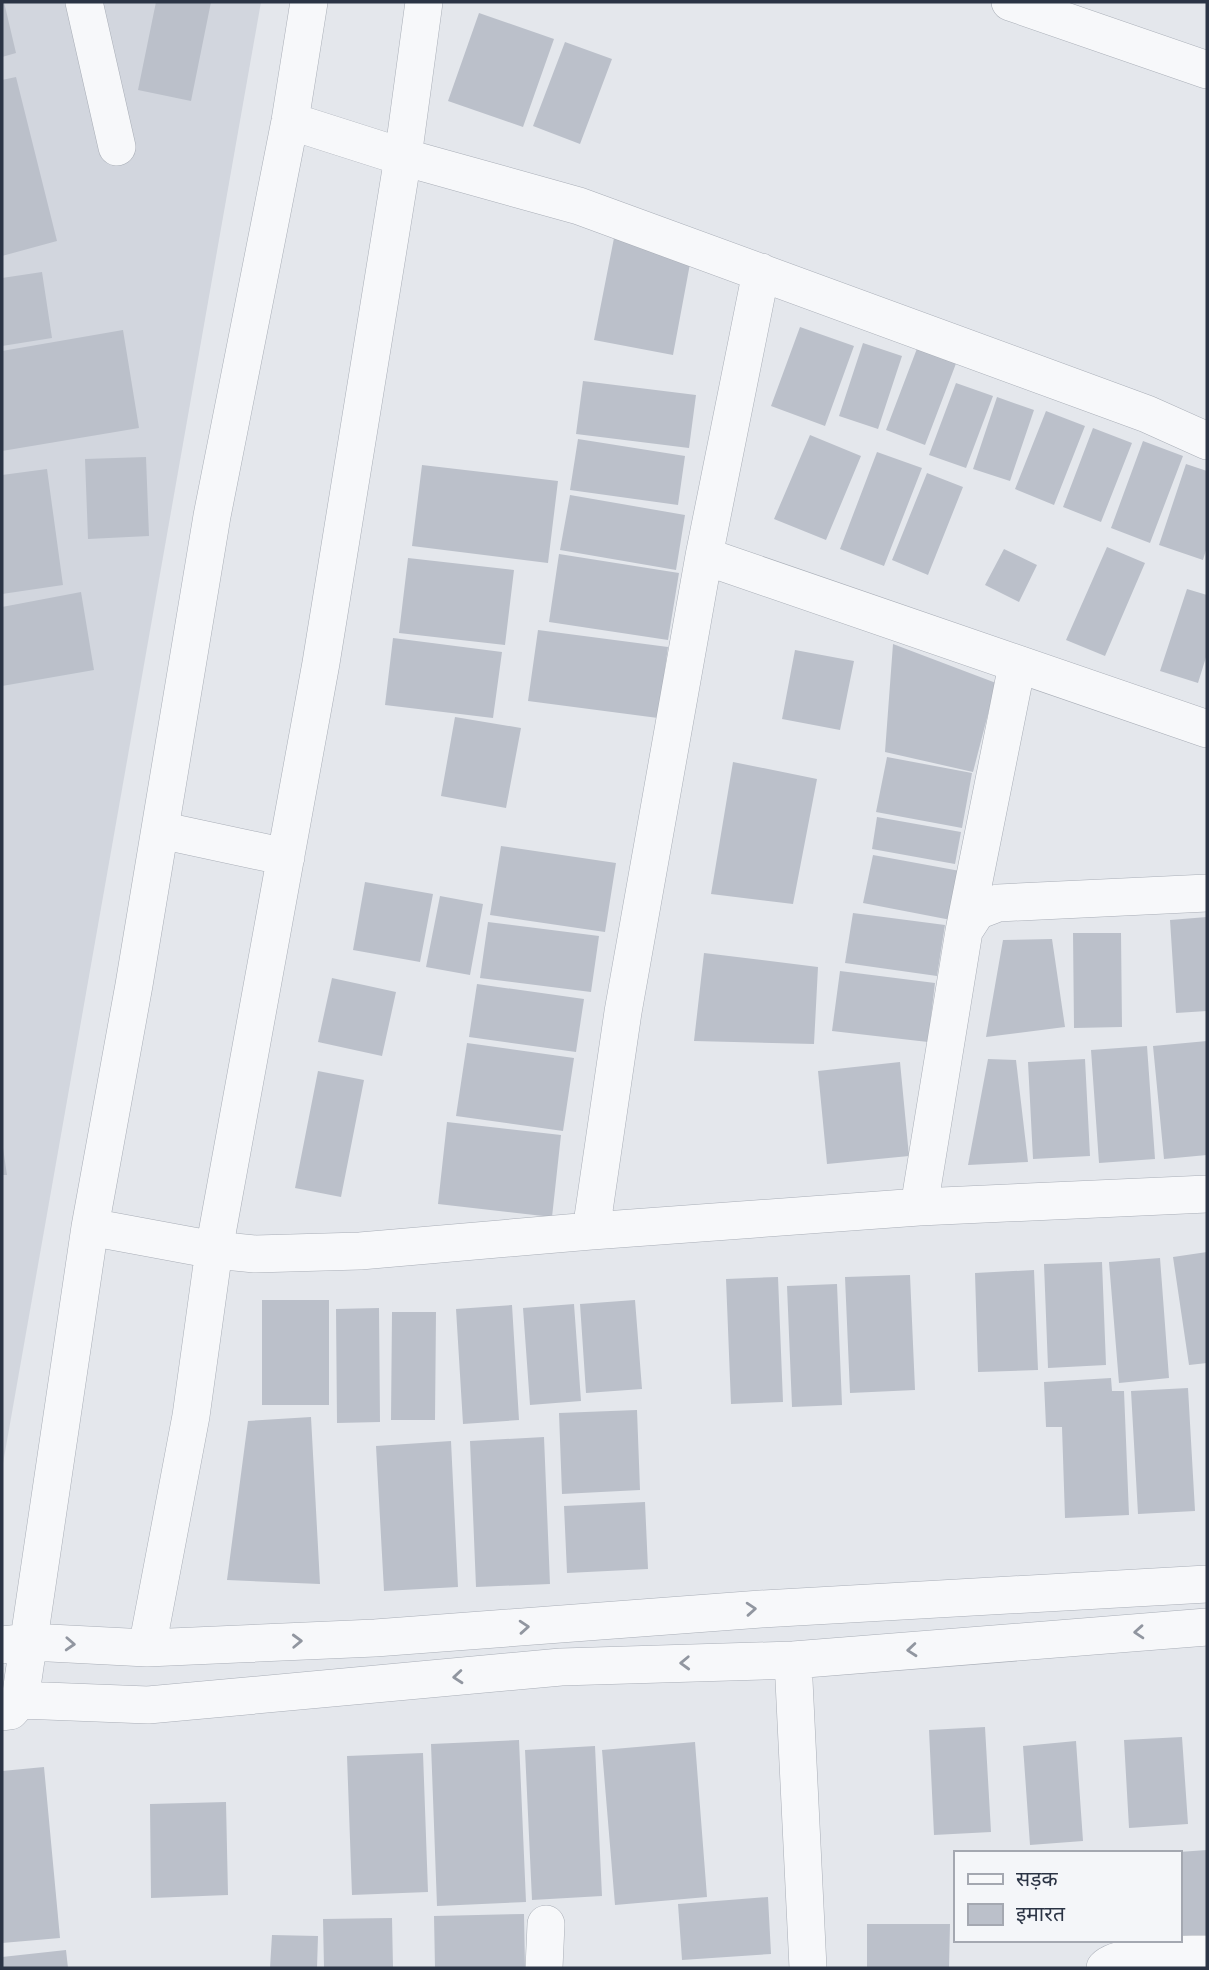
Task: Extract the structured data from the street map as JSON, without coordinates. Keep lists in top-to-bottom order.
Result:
{
  "legend": ["सड़क", "इमारत"]
}
